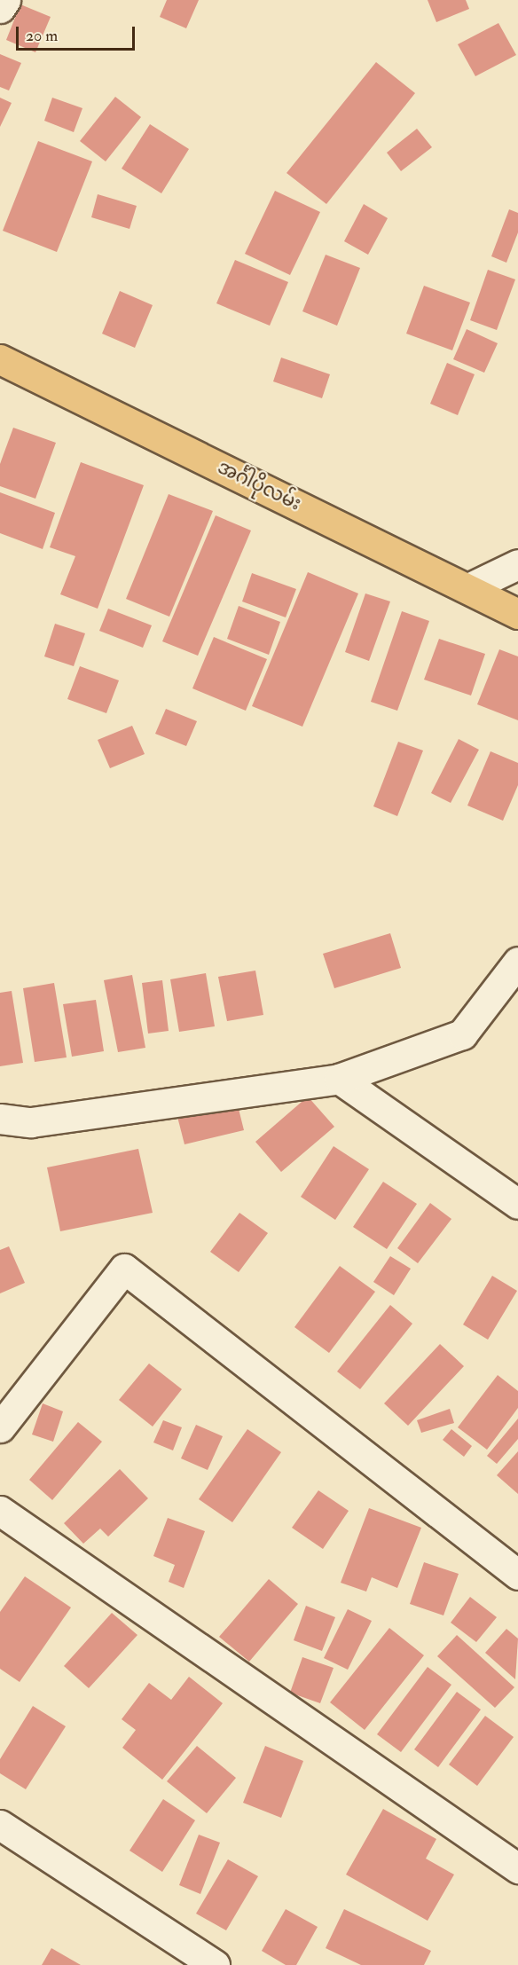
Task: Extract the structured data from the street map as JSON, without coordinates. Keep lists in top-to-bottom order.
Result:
{
  "streets": {
    "main road": ["အင်္ဂါပိုလမ်း"]
  },
  "scale_bar": "20 m"
}
